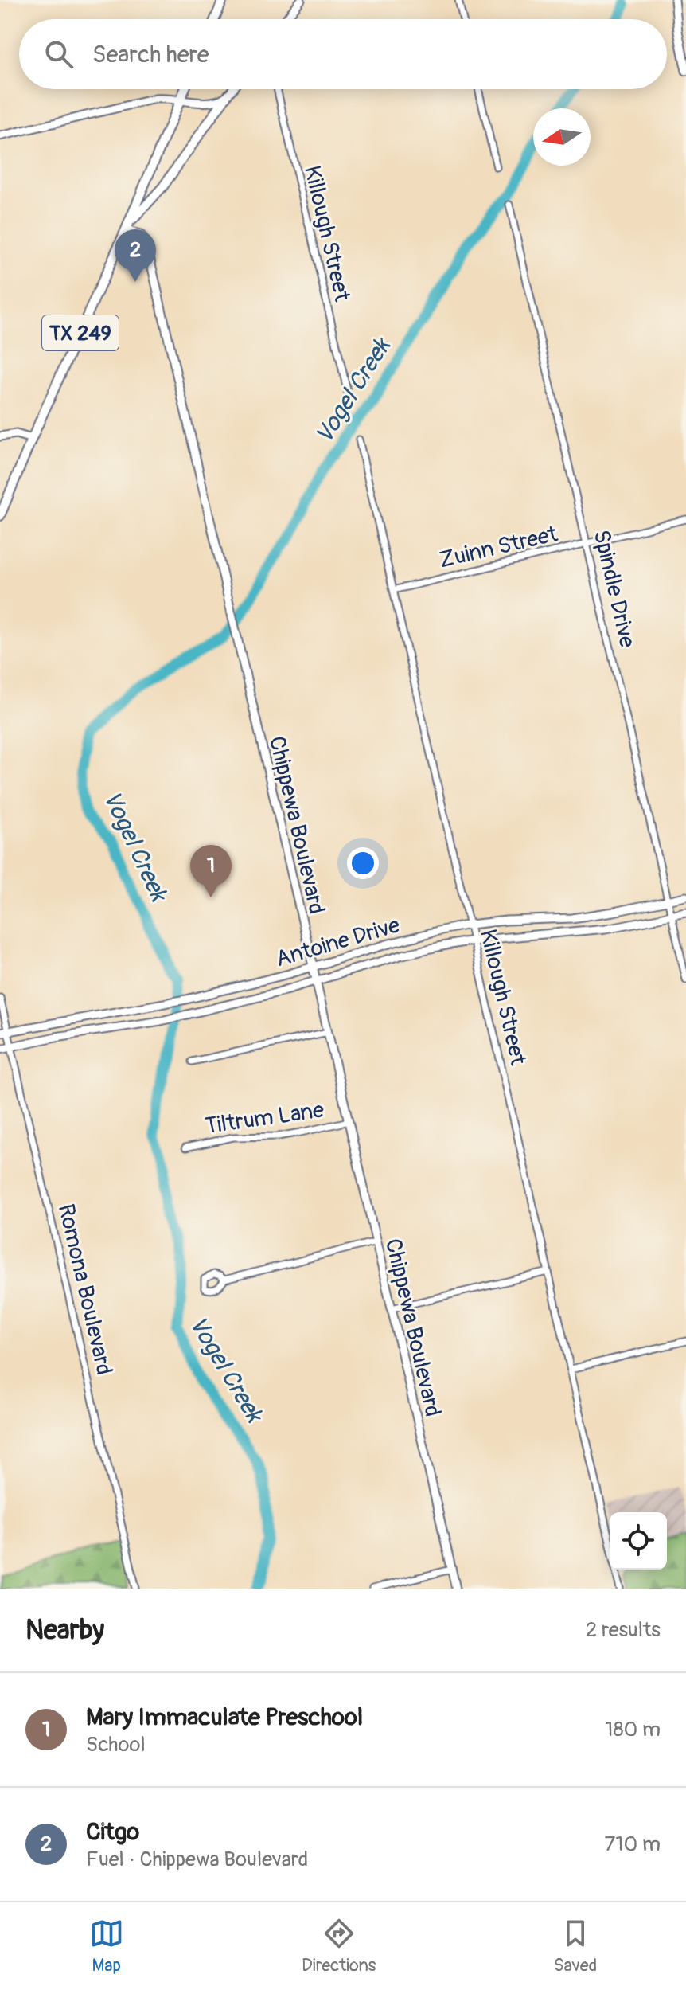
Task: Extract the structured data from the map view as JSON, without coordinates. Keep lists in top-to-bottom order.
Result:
{
  "streets": {
    "main road": ["TX 249"],
    "street": [
      "Killough Street",
      "Zuinn Street",
      "Spindle Drive",
      "Chippewa Boulevard",
      "Antoine Drive",
      "Tiltrum Lane",
      "Romona Boulevard"
    ]
  },
  "crossings": [
    ["Killough Street", "Zuinn Street"],
    ["Killough Street", "Antoine Drive"],
    ["TX 249", "Chippewa Boulevard"],
    ["Zuinn Street", "Spindle Drive"],
    ["Spindle Drive", "Antoine Drive"],
    ["Chippewa Boulevard", "Antoine Drive"],
    ["Chippewa Boulevard", "Tiltrum Lane"],
    ["Antoine Drive", "Romona Boulevard"]
  ],
  "water": ["Vogel Creek"],
  "north": "left",
  "page": {
    "search": "Search here",
    "pins": ["2", "1"],
    "heading": ["Nearby", "2 results"],
    "list": [
      {
        "mark": "1",
        "name": "Mary Immaculate Preschool",
        "note": "School",
        "value": "180 m"
      },
      {
        "mark": "2",
        "name": "Citgo",
        "note": "Fuel · Chippewa Boulevard",
        "value": "710 m"
      }
    ],
    "nav": ["Map", "Directions", "Saved"]
  }
}
